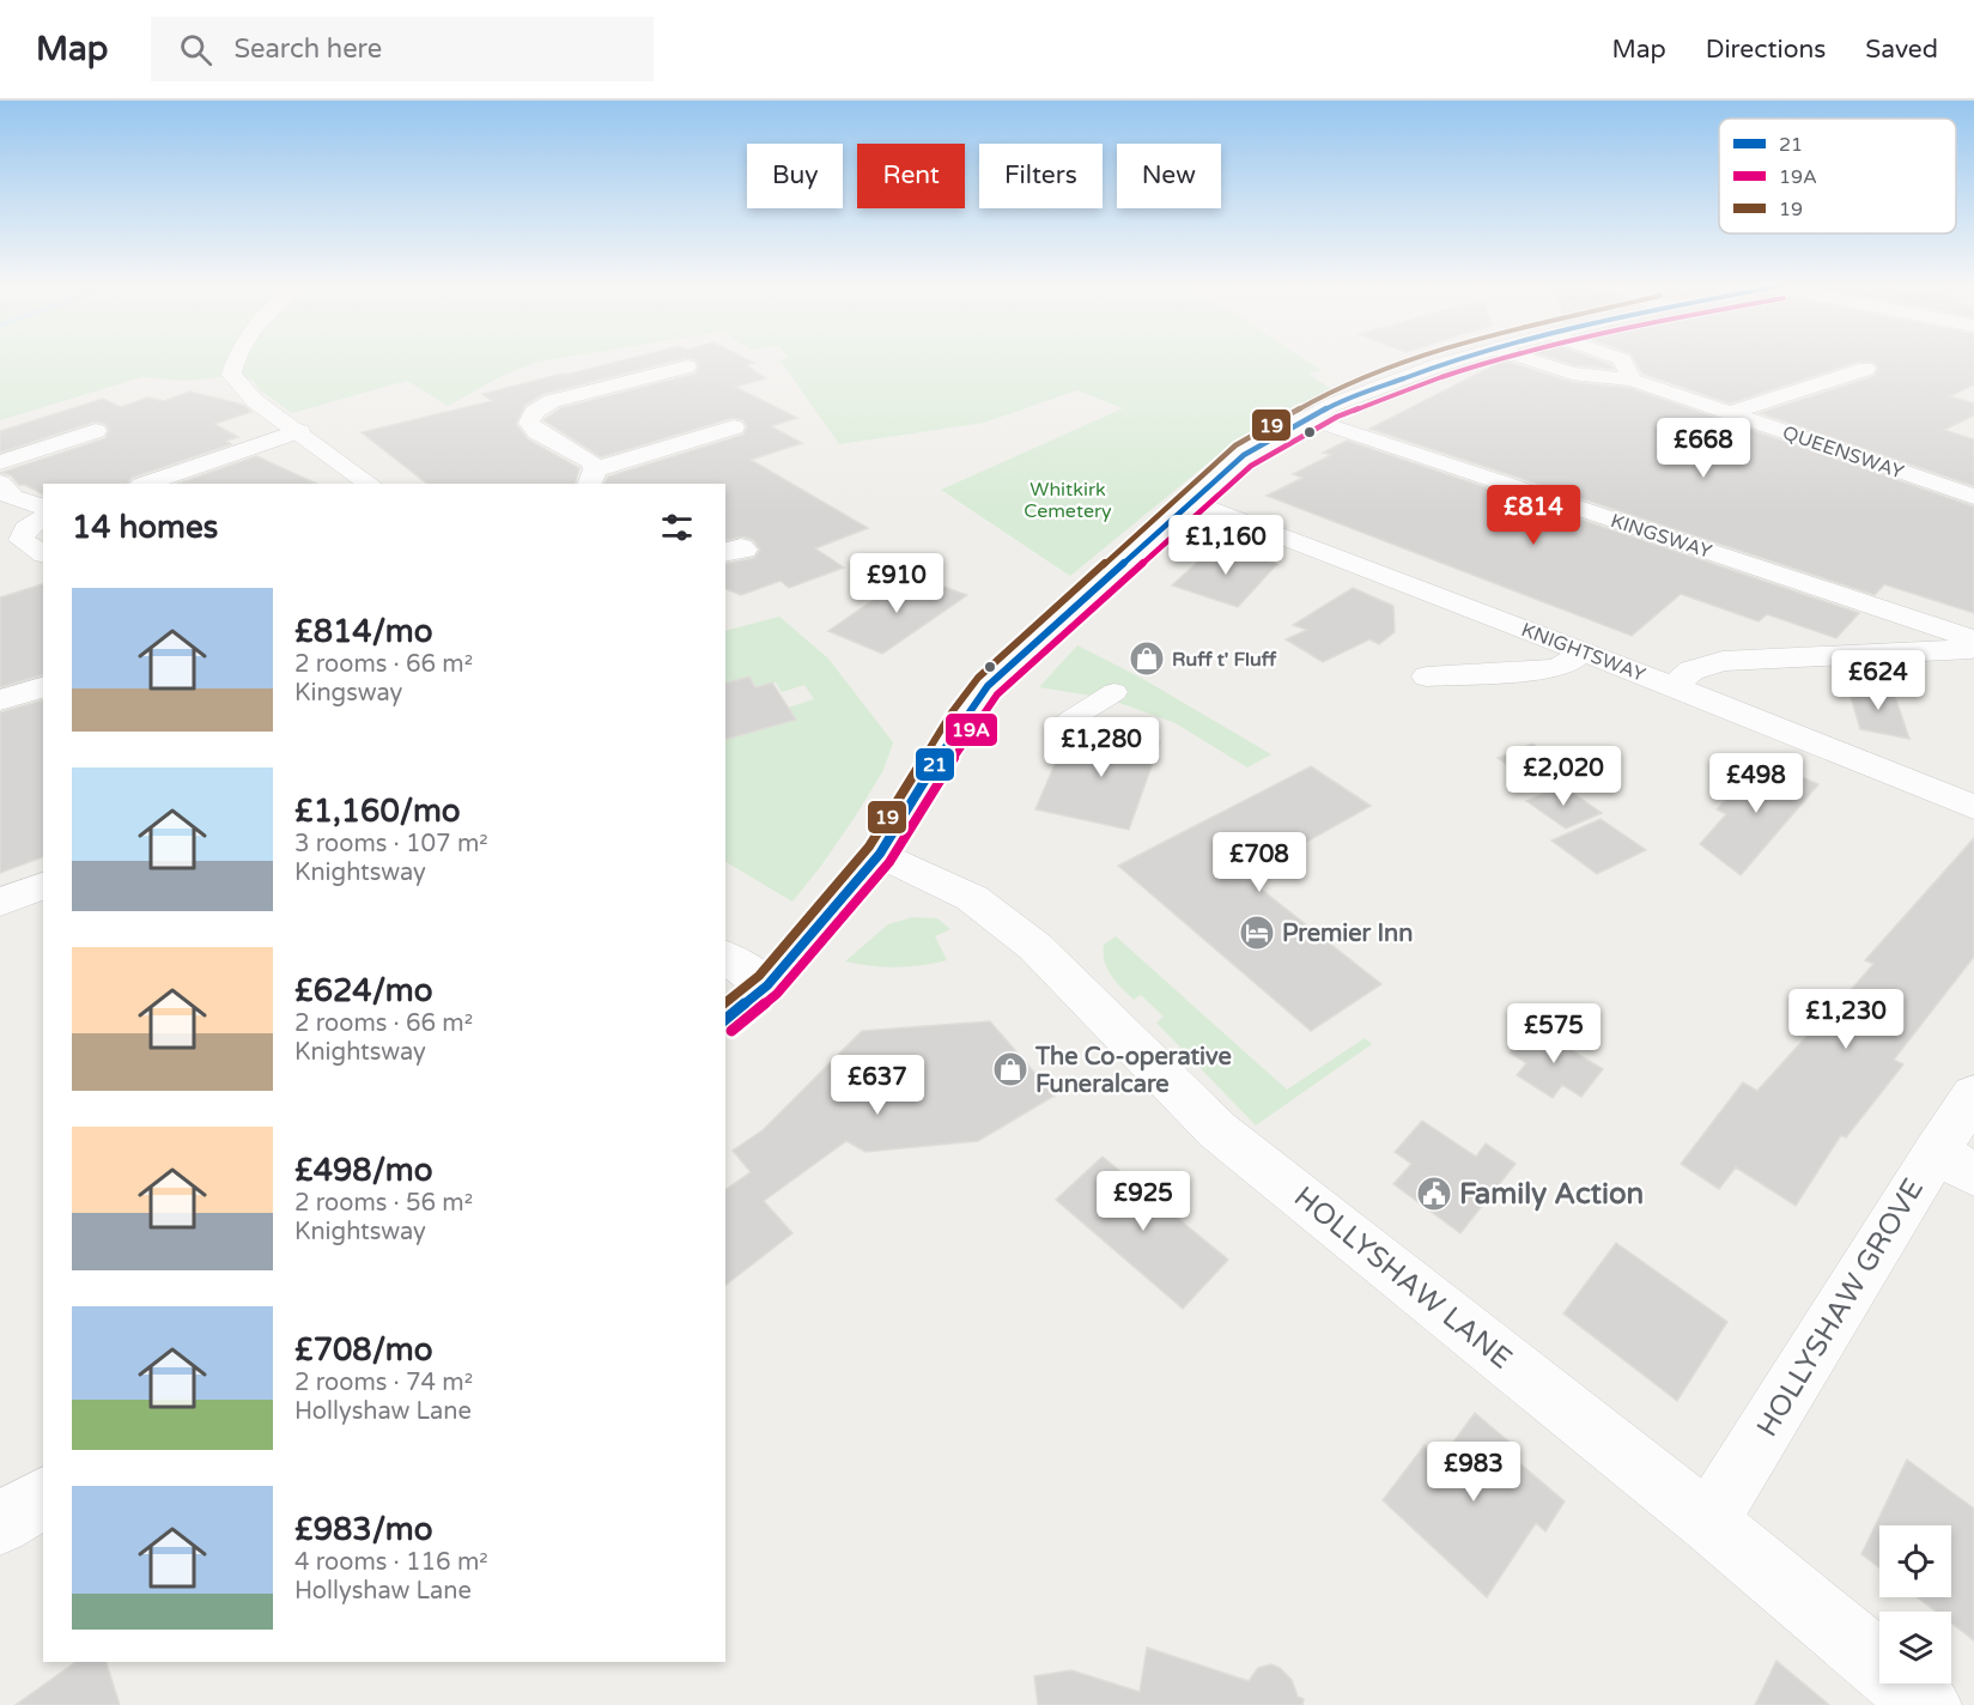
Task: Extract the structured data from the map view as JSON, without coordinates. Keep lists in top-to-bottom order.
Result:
{
  "streets": {
    "street": [
      "QUEENSWAY",
      "KINGSWAY",
      "KNIGHTSWAY",
      "HOLLYSHAW LANE",
      "HOLLYSHAW GROVE"
    ]
  },
  "crossings": [
    ["HOLLYSHAW LANE", "HOLLYSHAW GROVE"]
  ],
  "parks": ["Whitkirk Cemetery"],
  "places": {
    "shop": ["Ruff t' Fluff", "The Co-operative Funeralcare"],
    "hotel": ["Premier Inn"],
    "public building": ["Family Action"]
  },
  "lines": ["transit line 21", "transit line 19A", "transit line 19"],
  "legend": ["21", "19A", "19"],
  "page": {
    "header": "Map",
    "search": "Search here",
    "nav": ["Map", "Directions", "Saved"],
    "chip": [
      "Buy",
      "Rent",
      "Filters",
      "New"
    ],
    "price": [
      "£668",
      "£814",
      "£1,160",
      "£910",
      "£624",
      "£1,280",
      "£2,020",
      "£498",
      "£708",
      "£1,230",
      "£575",
      "£637",
      "£925",
      "£983"
    ],
    "heading": "14 homes",
    "list": [
      {
        "name": "£814/mo",
        "note": "2 rooms · 66 m² · Kingsway"
      },
      {
        "name": "£1,160/mo",
        "note": "3 rooms · 107 m² · Knightsway"
      },
      {
        "name": "£624/mo",
        "note": "2 rooms · 66 m² · Knightsway"
      },
      {
        "name": "£498/mo",
        "note": "2 rooms · 56 m² · Knightsway"
      },
      {
        "name": "£708/mo",
        "note": "2 rooms · 74 m² · Hollyshaw Lane"
      },
      {
        "name": "£983/mo",
        "note": "4 rooms · 116 m² · Hollyshaw Lane"
      }
    ]
  }
}
